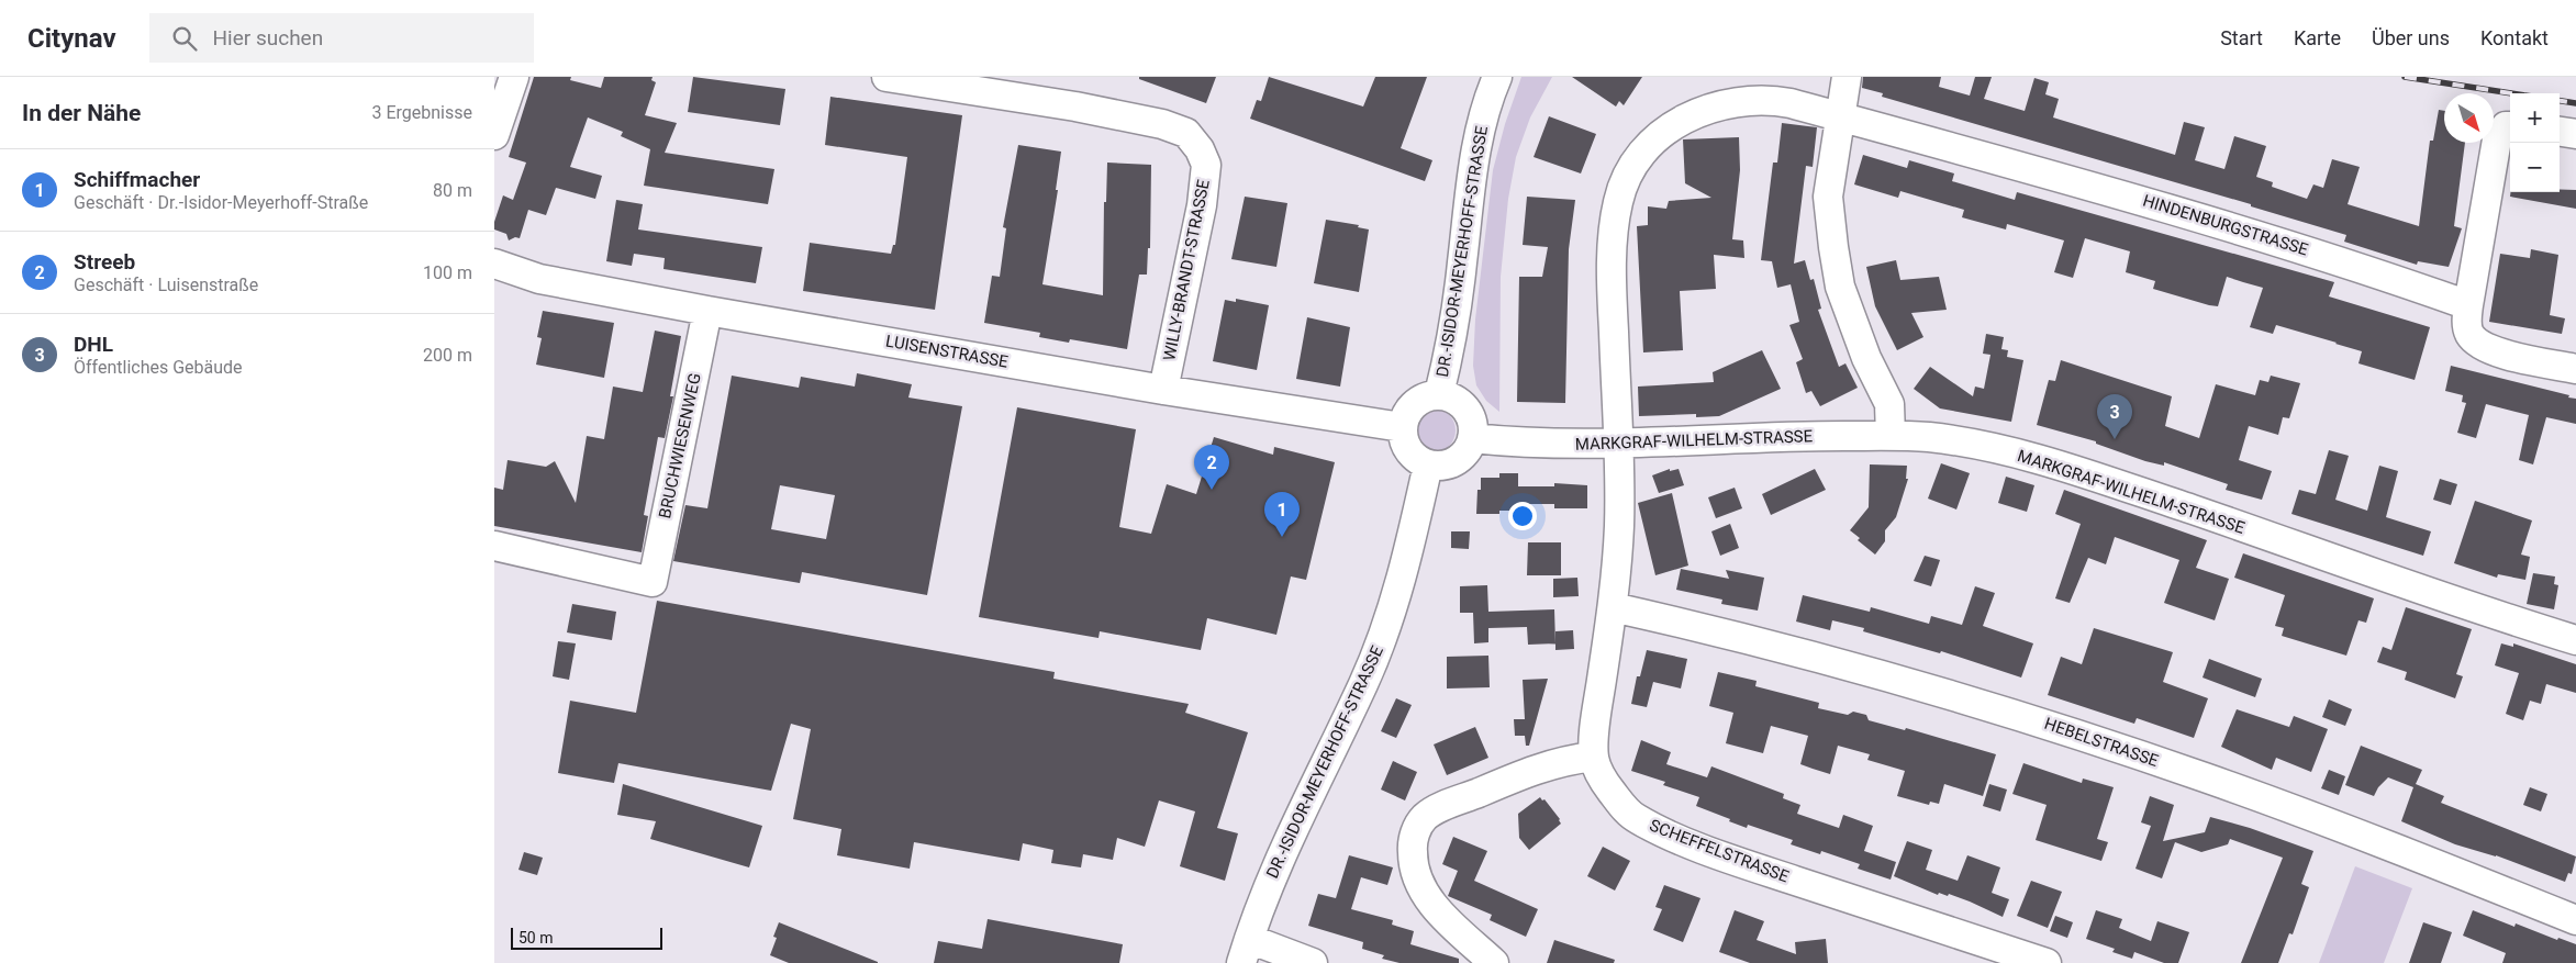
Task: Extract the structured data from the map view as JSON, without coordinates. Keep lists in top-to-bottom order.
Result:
{
  "streets": {
    "street": [
      "HINDENBURGSTRASSE",
      "DR.-ISIDOR-MEYERHOFF-STRASSE",
      "WILLY-BRANDT-STRASSE",
      "LUISENSTRASSE",
      "MARKGRAF-WILHELM-STRASSE",
      "BRUCHWIESENWEG",
      "HEBELSTRASSE",
      "SCHEFFELSTRASSE"
    ]
  },
  "crossings": [
    ["HINDENBURGSTRASSE", "MARKGRAF-WILHELM-STRASSE"],
    ["HINDENBURGSTRASSE", "SCHEFFELSTRASSE"],
    ["DR.-ISIDOR-MEYERHOFF-STRASSE", "LUISENSTRASSE"],
    ["DR.-ISIDOR-MEYERHOFF-STRASSE", "MARKGRAF-WILHELM-STRASSE"],
    ["WILLY-BRANDT-STRASSE", "LUISENSTRASSE"],
    ["LUISENSTRASSE", "MARKGRAF-WILHELM-STRASSE"],
    ["LUISENSTRASSE", "BRUCHWIESENWEG"],
    ["MARKGRAF-WILHELM-STRASSE", "SCHEFFELSTRASSE"],
    ["HEBELSTRASSE", "SCHEFFELSTRASSE"]
  ],
  "scale_bar": "50 m",
  "north": "bottom right",
  "page": {
    "header": "Citynav",
    "search": "Hier suchen",
    "nav": [
      "Start",
      "Karte",
      "Über uns",
      "Kontakt"
    ],
    "heading": ["In der Nähe", "3 Ergebnisse"],
    "map_buttons": ["+", "−"],
    "list": [
      {
        "mark": "1",
        "name": "Schiffmacher",
        "note": "Geschäft · Dr.-Isidor-Meyerhoff-Straße",
        "value": "80 m"
      },
      {
        "mark": "2",
        "name": "Streeb",
        "note": "Geschäft · Luisenstraße",
        "value": "100 m"
      },
      {
        "mark": "3",
        "name": "DHL",
        "note": "Öffentliches Gebäude",
        "value": "200 m"
      }
    ],
    "pins": ["3", "2", "1"],
    "scale": "50 m"
  }
}
